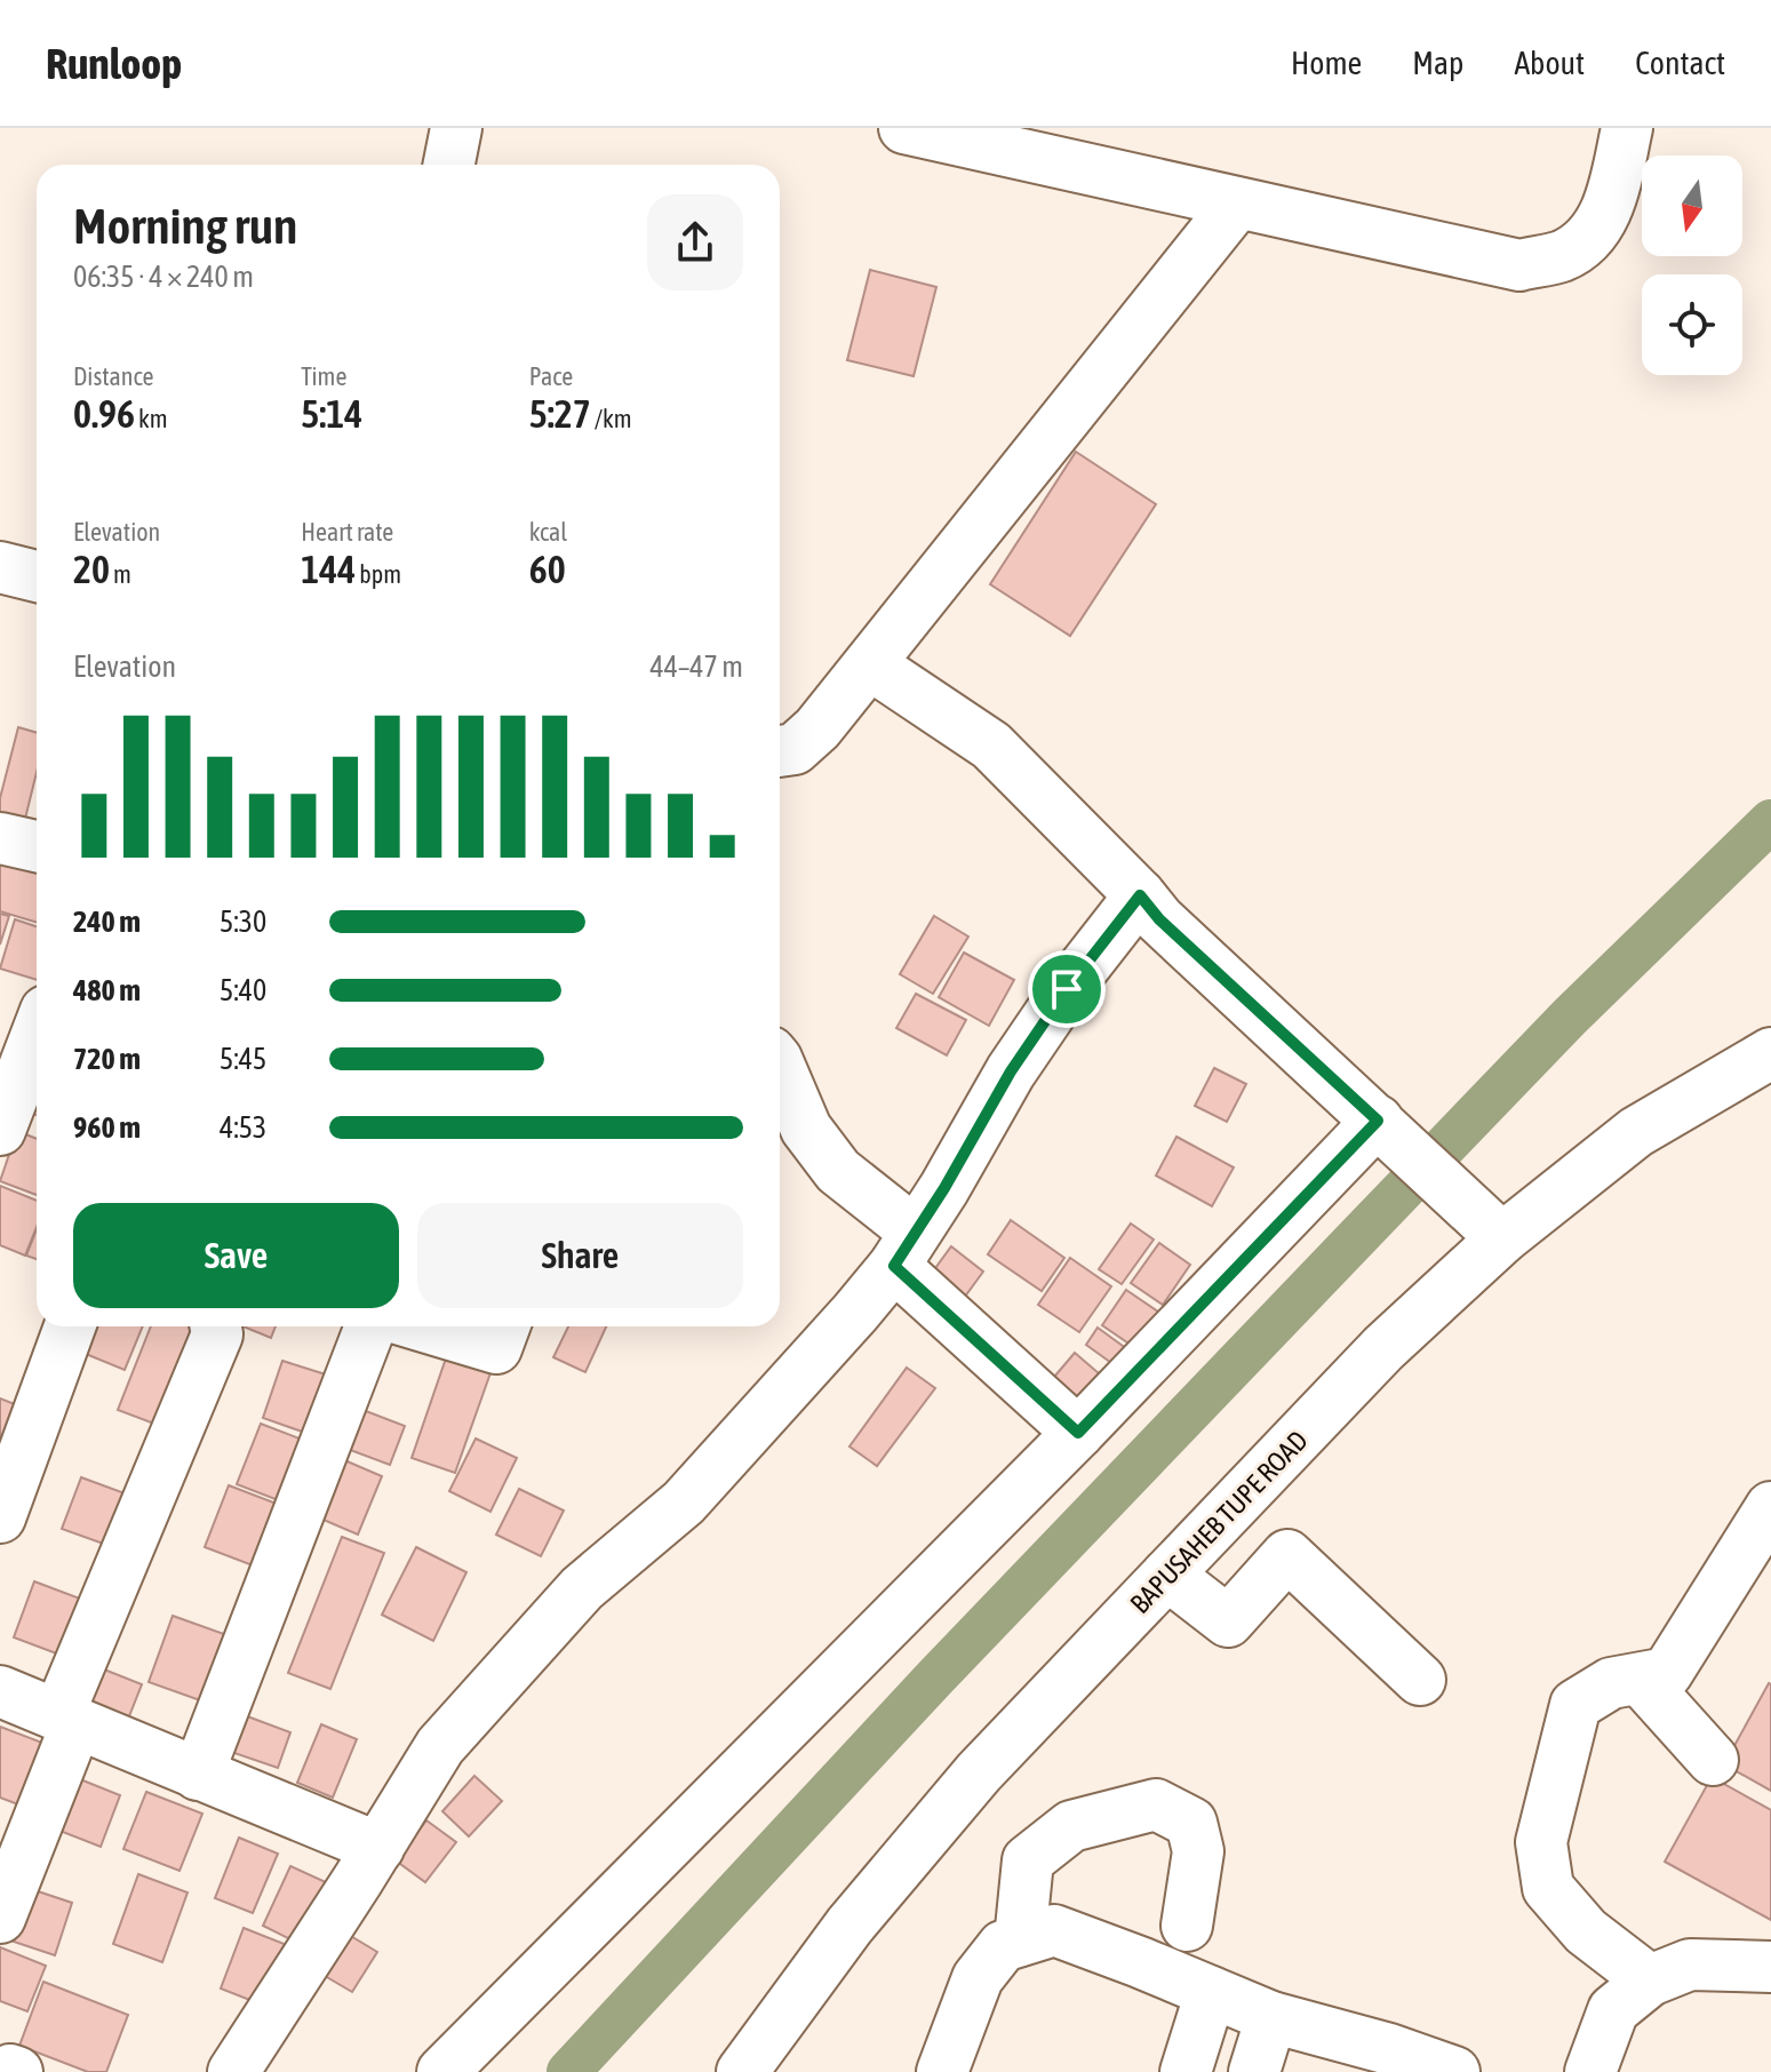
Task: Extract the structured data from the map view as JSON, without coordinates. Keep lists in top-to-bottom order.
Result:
{
  "streets": {
    "street": ["BAPUSAHEB TUPE ROAD"]
  },
  "north": "bottom",
  "page": {
    "header": "Runloop",
    "nav": [
      "Home",
      "Map",
      "About",
      "Contact"
    ],
    "heading": ["Morning run", "06:35 · 4 × 240 m"],
    "stats": [
      ["Distance", "0.96 km"],
      ["Time", "5:14"],
      ["Pace", "5:27 /km"],
      ["Elevation", "20 m"],
      ["Heart rate", "144 bpm"],
      ["kcal", "60"]
    ],
    "chart": ["Elevation", "44–47 m"],
    "list": [
      {
        "name": "240 m",
        "note": "5:30"
      },
      {
        "name": "480 m",
        "note": "5:40"
      },
      {
        "name": "720 m",
        "note": "5:45"
      },
      {
        "name": "960 m",
        "note": "4:53"
      }
    ],
    "buttons": ["Save", "Share"]
  }
}
